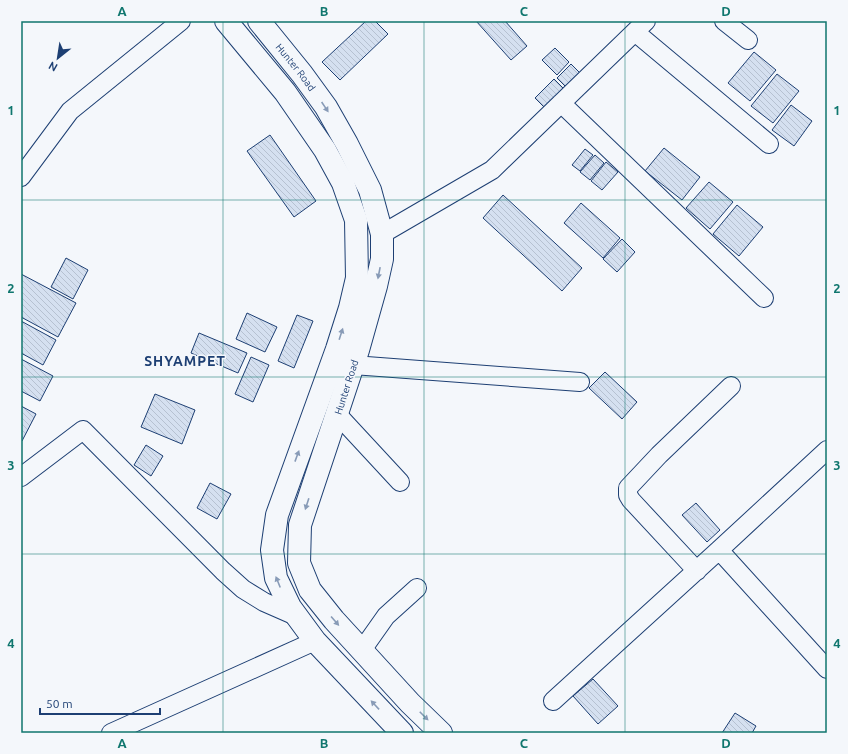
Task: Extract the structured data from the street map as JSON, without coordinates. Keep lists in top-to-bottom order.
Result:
{
  "streets": {
    "main road": ["Hunter Road"]
  },
  "districts": ["SHYAMPET"],
  "scale_bar": "50 m",
  "north": "bottom left",
  "grid": {
    "columns": [
      "A",
      "B",
      "C",
      "D"
    ],
    "rows": [
      "1",
      "2",
      "3",
      "4"
    ]
  }
}
